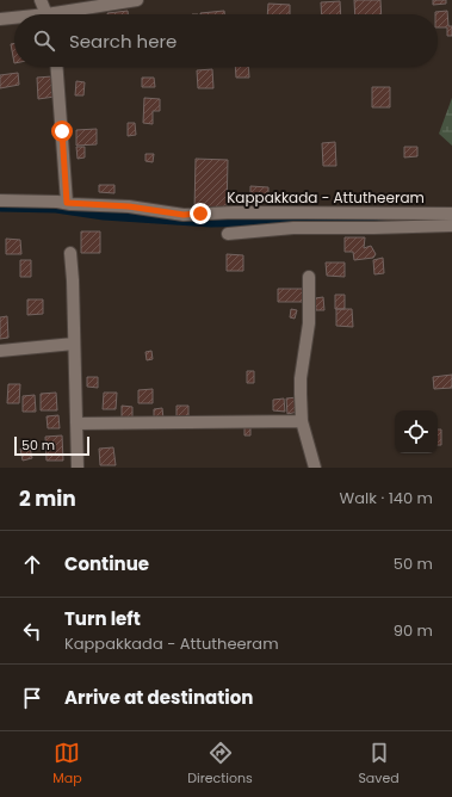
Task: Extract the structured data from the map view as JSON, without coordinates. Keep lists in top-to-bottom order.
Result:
{
  "streets": {
    "street": ["Kappakkada - Attutheeram"]
  },
  "scale_bar": "50 m",
  "page": {
    "search": "Search here",
    "scale": "50 m",
    "heading": ["2 min", "Walk · 140 m"],
    "list": [
      ["Continue", "50 m"],
      ["Turn left", "Kappakkada - Attutheeram", "90 m"],
      "Arrive at destination"
    ],
    "nav": ["Map", "Directions", "Saved"]
  }
}
